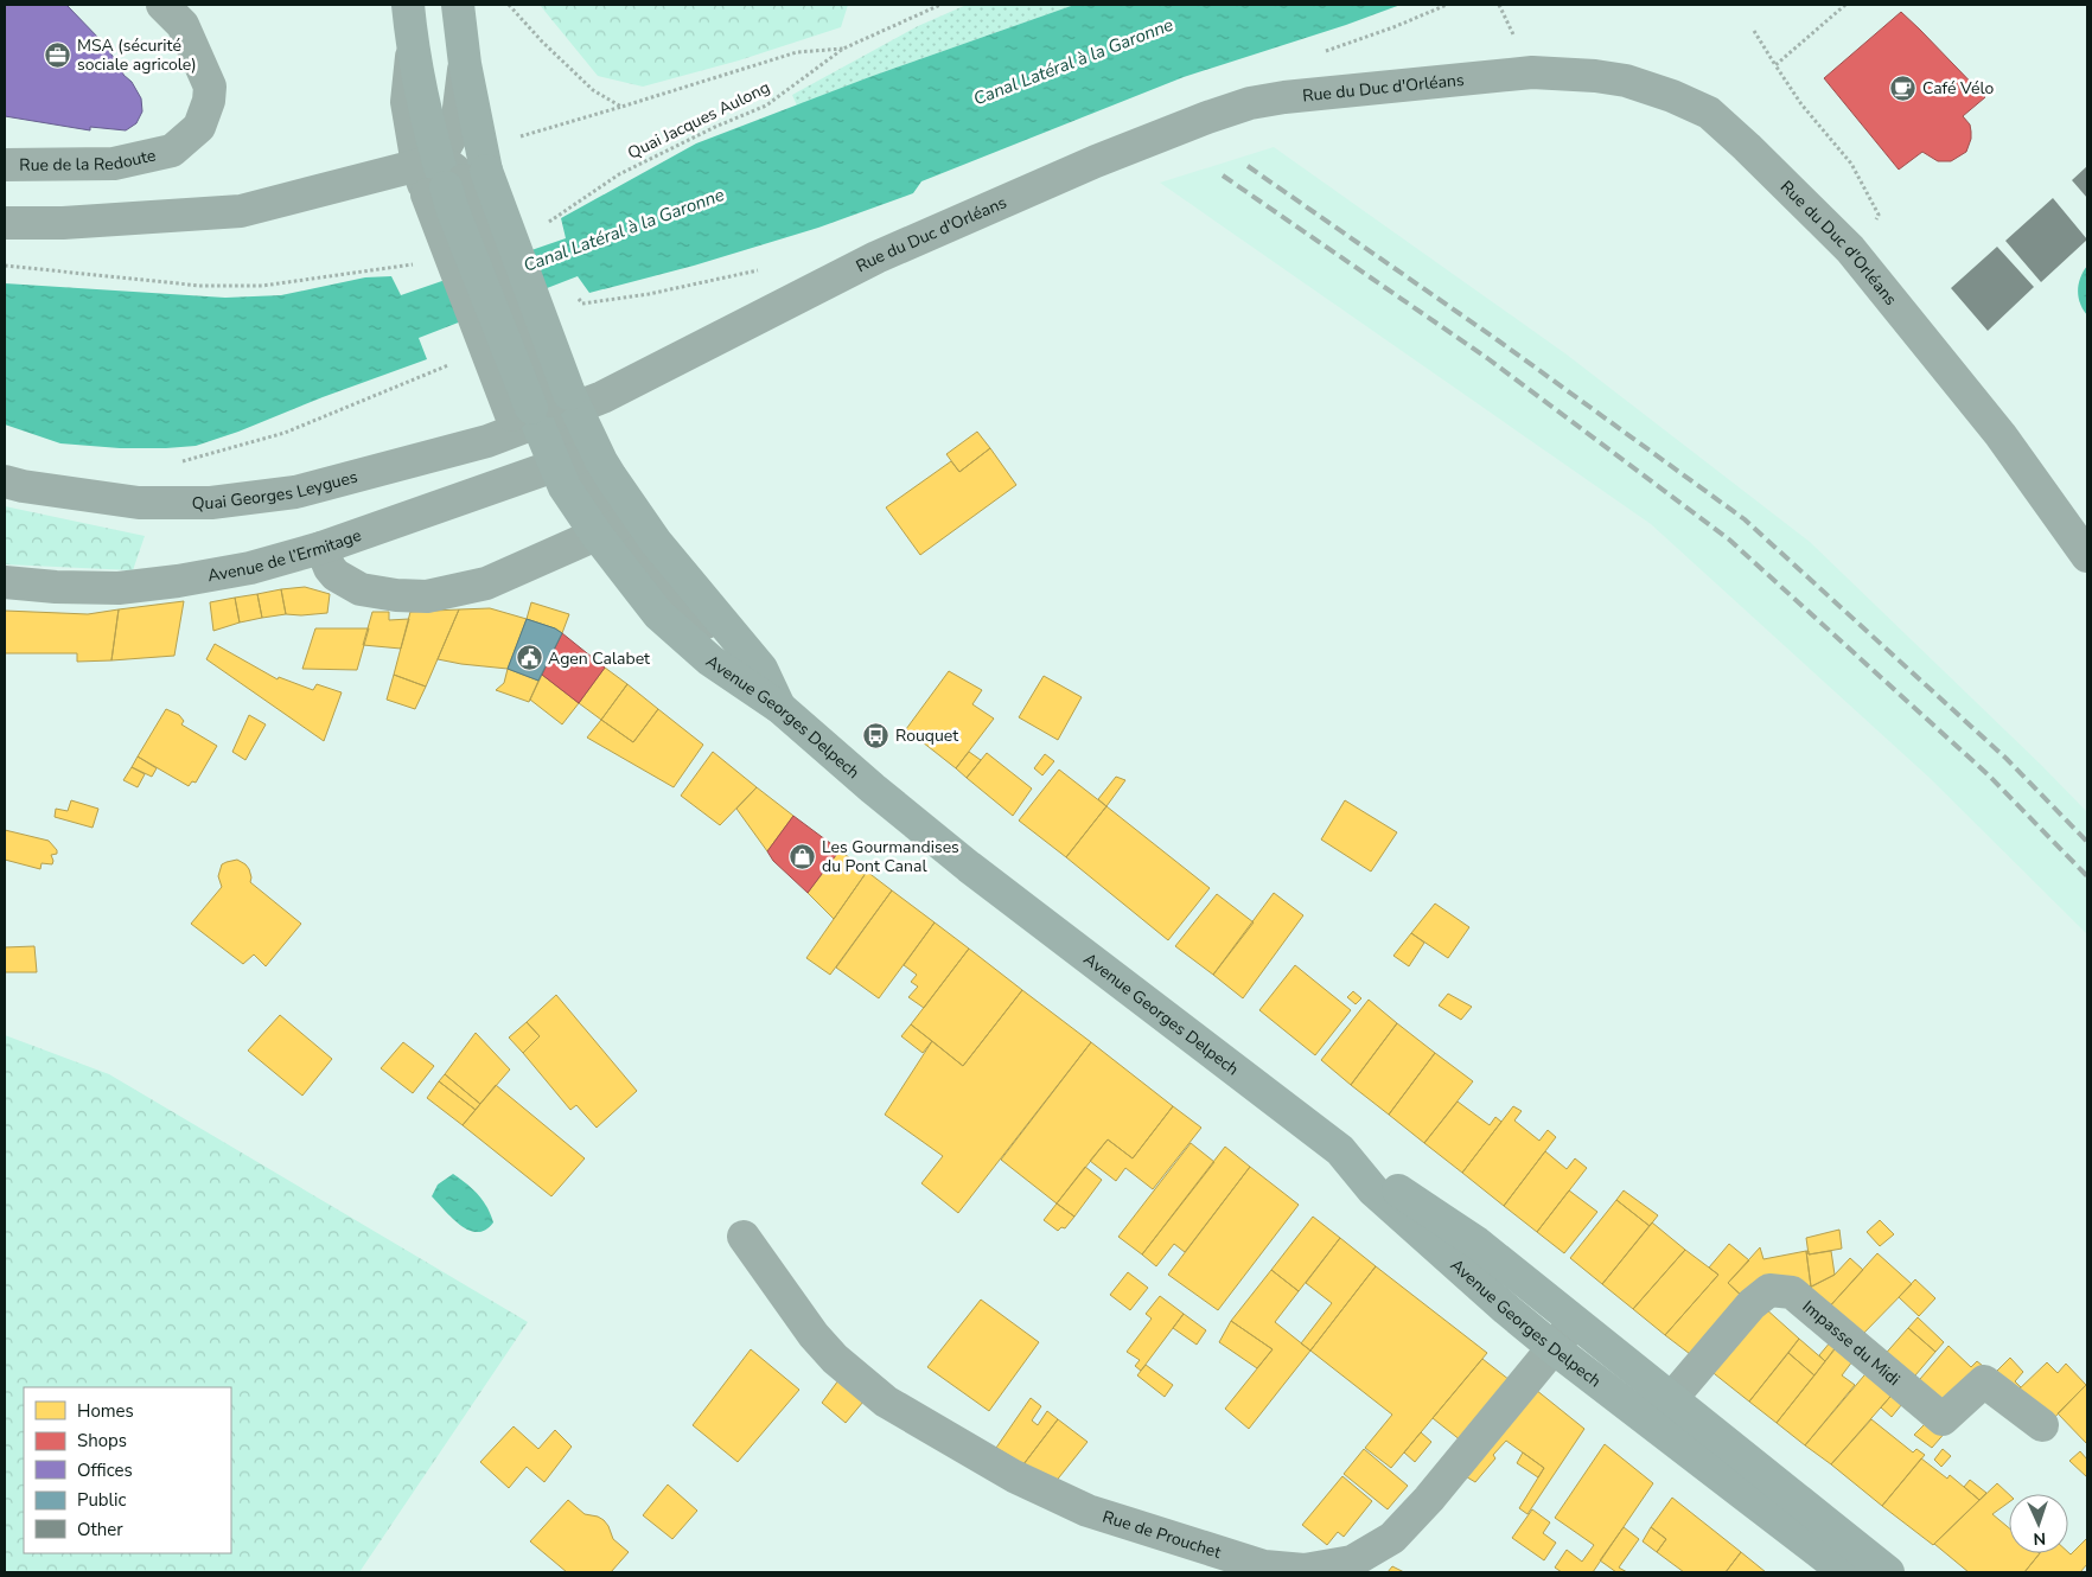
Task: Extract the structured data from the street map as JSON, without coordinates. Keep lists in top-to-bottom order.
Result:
{
  "streets": {
    "main road": ["Avenue Georges Delpech"],
    "street": [
      "Rue du Duc d'Orléans",
      "Rue de la Redoute",
      "Quai Georges Leygues",
      "Avenue de l’Ermitage",
      "Impasse du Midi",
      "Rue de Prouchet"
    ],
    "path": ["Quai Jacques Aulong"]
  },
  "crossings": [
    ["Rue du Duc d'Orléans", "Quai Georges Leygues"],
    ["Rue du Duc d'Orléans", "Avenue Georges Delpech"],
    ["Quai Georges Leygues", "Avenue Georges Delpech"],
    ["Avenue de l’Ermitage", "Avenue Georges Delpech"],
    ["Avenue Georges Delpech", "Rue de Prouchet"]
  ],
  "water": ["Canal Latéral à la Garonne"],
  "places": {
    "office": ["MSA (sécurité sociale agricole)"],
    "cafe": ["Café Vélo"],
    "public building": ["Agen Calabet"],
    "bus stop": ["Rouquet"],
    "shop": ["Les Gourmandises du Pont Canal"]
  },
  "legend": [
    "Homes",
    "Shops",
    "Offices",
    "Public",
    "Other"
  ],
  "north": "bottom"
}
